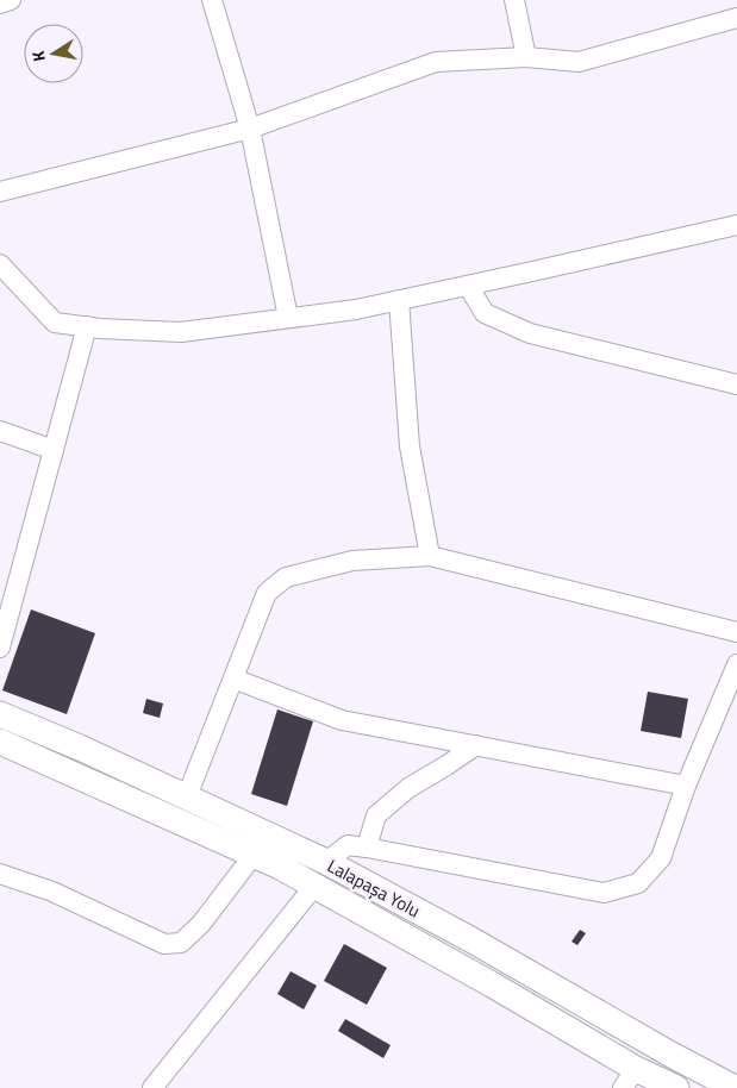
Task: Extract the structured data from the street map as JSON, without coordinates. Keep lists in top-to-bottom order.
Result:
{
  "streets": {
    "main road": ["Lalapaşa Yolu"]
  },
  "north": "left"
}
